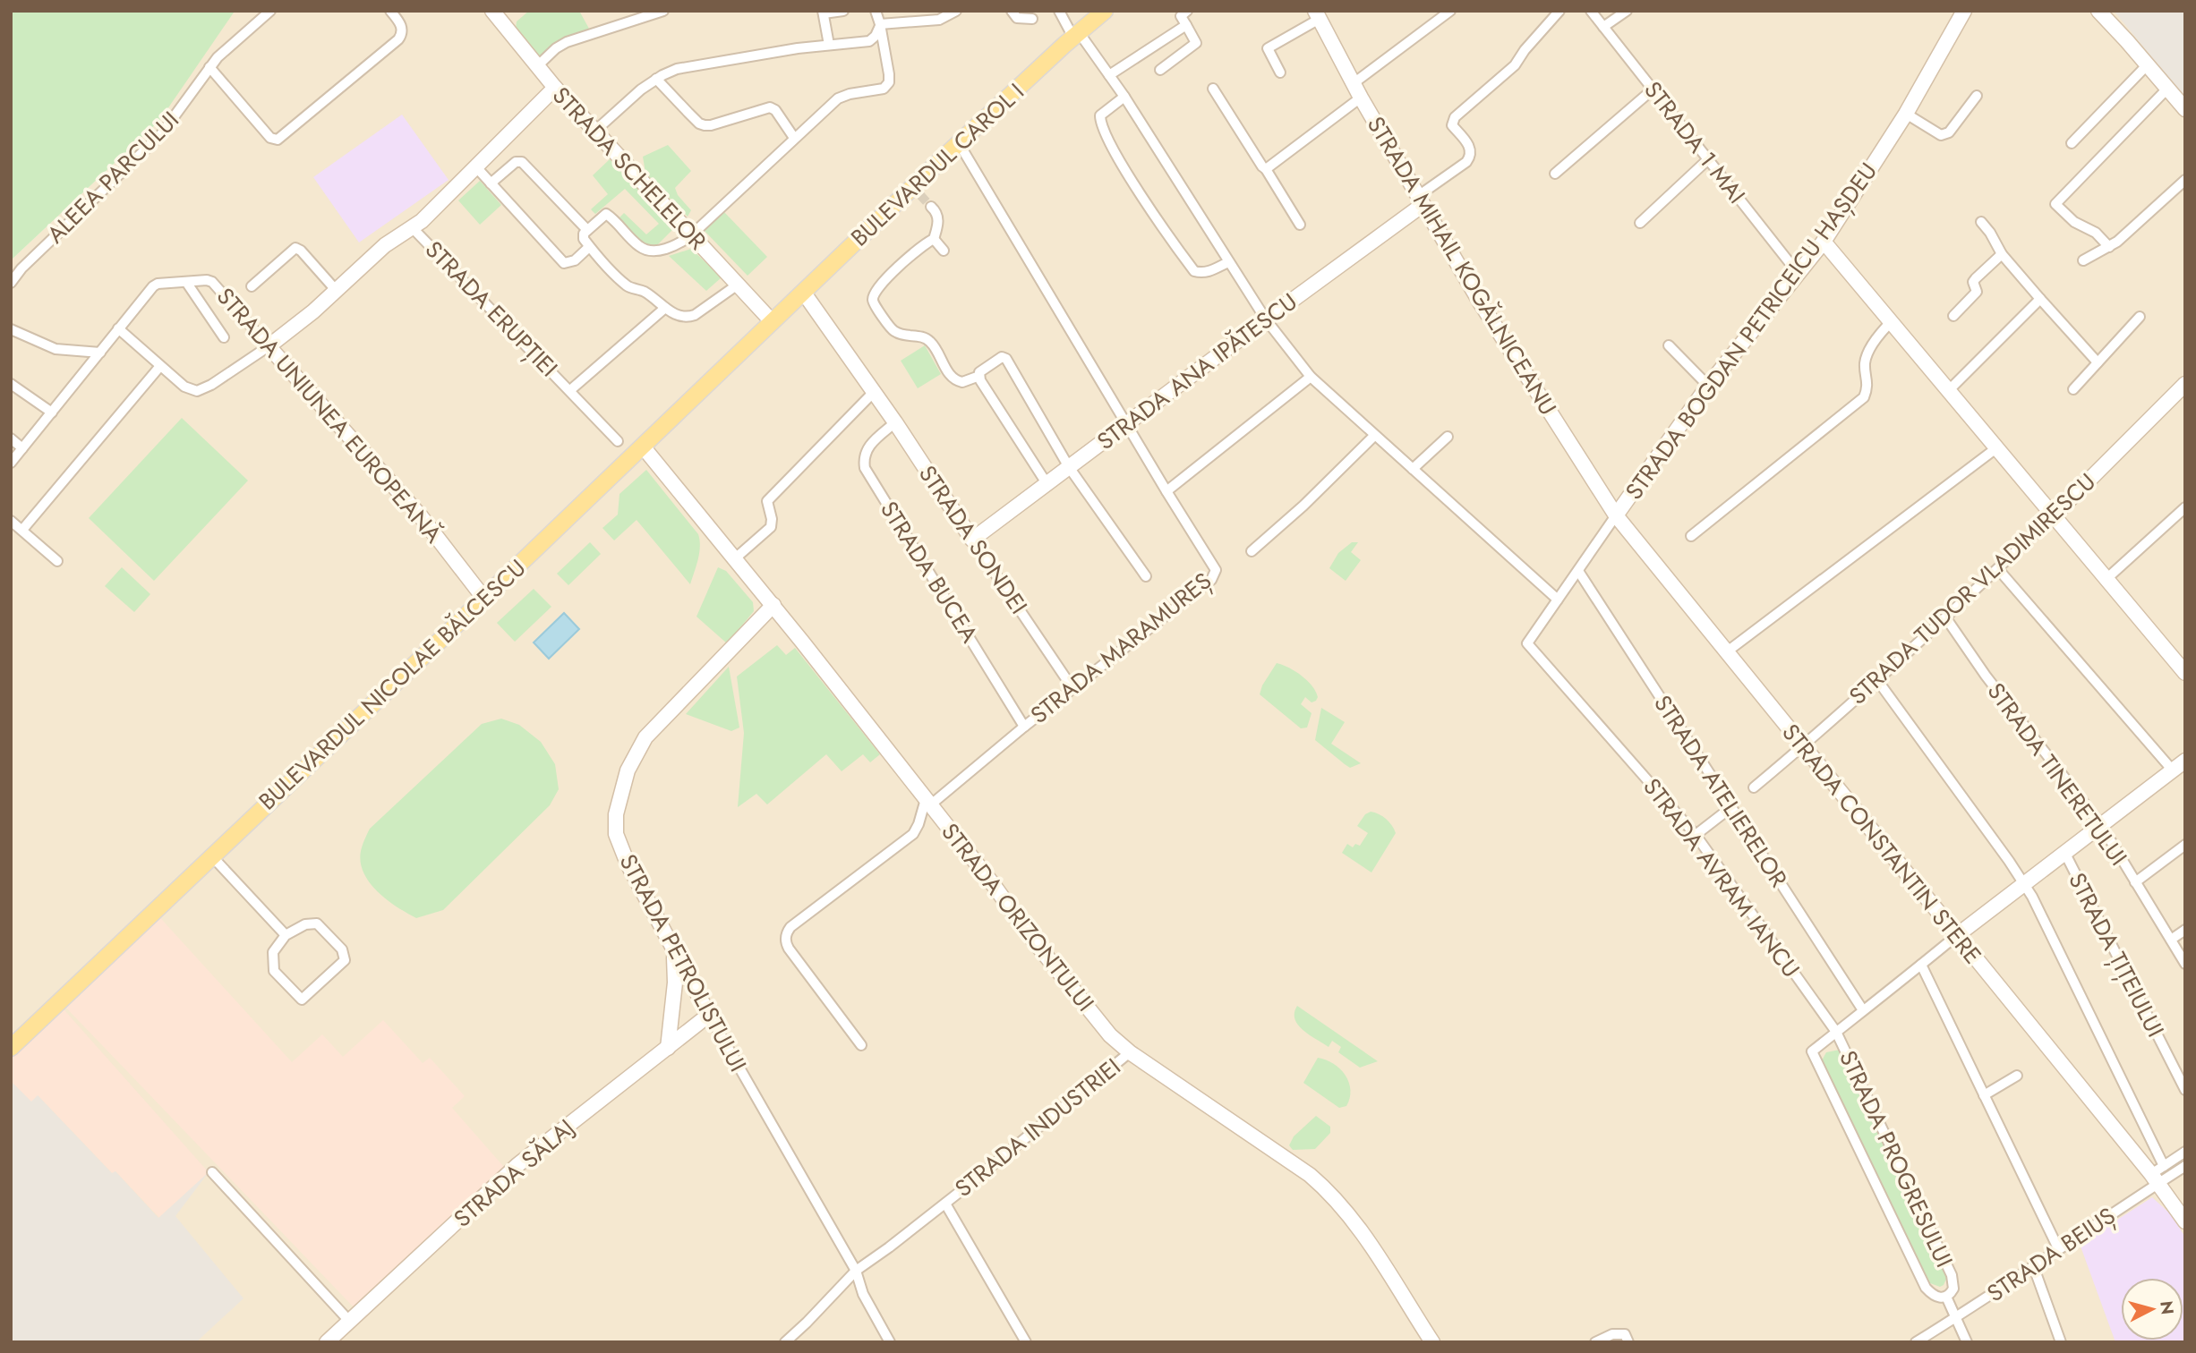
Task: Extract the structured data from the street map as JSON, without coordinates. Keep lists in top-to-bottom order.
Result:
{
  "streets": {
    "main road": ["BULEVARDUL CAROL I", "BULEVARDUL NICOLAE BĂLCESCU"],
    "street": [
      "STRADA 1 MAI",
      "STRADA SCHELELOR",
      "ALEEA PARCULUI",
      "STRADA MIHAIL KOGĂLNICEANU",
      "STRADA ERUPȚIEI",
      "STRADA BOGDAN PETRICEICU HAȘDEU",
      "STRADA ANA IPĂTESCU",
      "STRADA UNIUNEA EUROPEANĂ",
      "STRADA SONDEI",
      "STRADA BUCEA",
      "STRADA TUDOR VLADIMIRESCU",
      "STRADA MARAMUREȘ",
      "STRADA TINERETULUI",
      "STRADA ATELIERELOR",
      "STRADA CONSTANTIN STERE",
      "STRADA AVRAM IANCU",
      "STRADA ORIZONTULUI",
      "STRADA ȚIȚEIULUI",
      "STRADA PETROLISTULUI",
      "STRADA INDUSTRIEI",
      "STRADA PROGRESULUI",
      "STRADA SĂLAJ",
      "STRADA BEIUȘ"
    ]
  },
  "crossings": [
    ["STRADA 1 MAI", "STRADA BOGDAN PETRICEICU HAȘDEU"],
    ["BULEVARDUL CAROL I", "STRADA SCHELELOR"],
    ["BULEVARDUL CAROL I", "STRADA SONDEI"],
    ["BULEVARDUL CAROL I", "STRADA MARAMUREȘ"],
    ["BULEVARDUL CAROL I", "BULEVARDUL NICOLAE BĂLCESCU"],
    ["STRADA SCHELELOR", "STRADA ERUPȚIEI"],
    ["STRADA SCHELELOR", "BULEVARDUL NICOLAE BĂLCESCU"],
    ["STRADA MIHAIL KOGĂLNICEANU", "STRADA BOGDAN PETRICEICU HAȘDEU"],
    ["STRADA MIHAIL KOGĂLNICEANU", "STRADA ANA IPĂTESCU"],
    ["STRADA MIHAIL KOGĂLNICEANU", "STRADA CONSTANTIN STERE"],
    ["STRADA ERUPȚIEI", "STRADA UNIUNEA EUROPEANĂ"],
    ["STRADA BOGDAN PETRICEICU HAȘDEU", "STRADA ATELIERELOR"],
    ["STRADA BOGDAN PETRICEICU HAȘDEU", "STRADA CONSTANTIN STERE"],
    ["STRADA BOGDAN PETRICEICU HAȘDEU", "STRADA AVRAM IANCU"],
    ["STRADA ANA IPĂTESCU", "STRADA SONDEI"],
    ["STRADA ANA IPĂTESCU", "STRADA MARAMUREȘ"],
    ["STRADA UNIUNEA EUROPEANĂ", "BULEVARDUL NICOLAE BĂLCESCU"],
    ["STRADA SONDEI", "STRADA BUCEA"],
    ["STRADA SONDEI", "STRADA MARAMUREȘ"],
    ["STRADA BUCEA", "STRADA MARAMUREȘ"],
    ["STRADA TUDOR VLADIMIRESCU", "STRADA TINERETULUI"],
    ["STRADA TUDOR VLADIMIRESCU", "STRADA CONSTANTIN STERE"],
    ["STRADA MARAMUREȘ", "STRADA ORIZONTULUI"],
    ["BULEVARDUL NICOLAE BĂLCESCU", "STRADA ORIZONTULUI"],
    ["STRADA CONSTANTIN STERE", "STRADA BEIUȘ"],
    ["STRADA AVRAM IANCU", "STRADA PROGRESULUI"],
    ["STRADA ORIZONTULUI", "STRADA PETROLISTULUI"],
    ["STRADA ORIZONTULUI", "STRADA INDUSTRIEI"],
    ["STRADA PETROLISTULUI", "STRADA INDUSTRIEI"],
    ["STRADA PETROLISTULUI", "STRADA SĂLAJ"]
  ],
  "north": "right"
}
